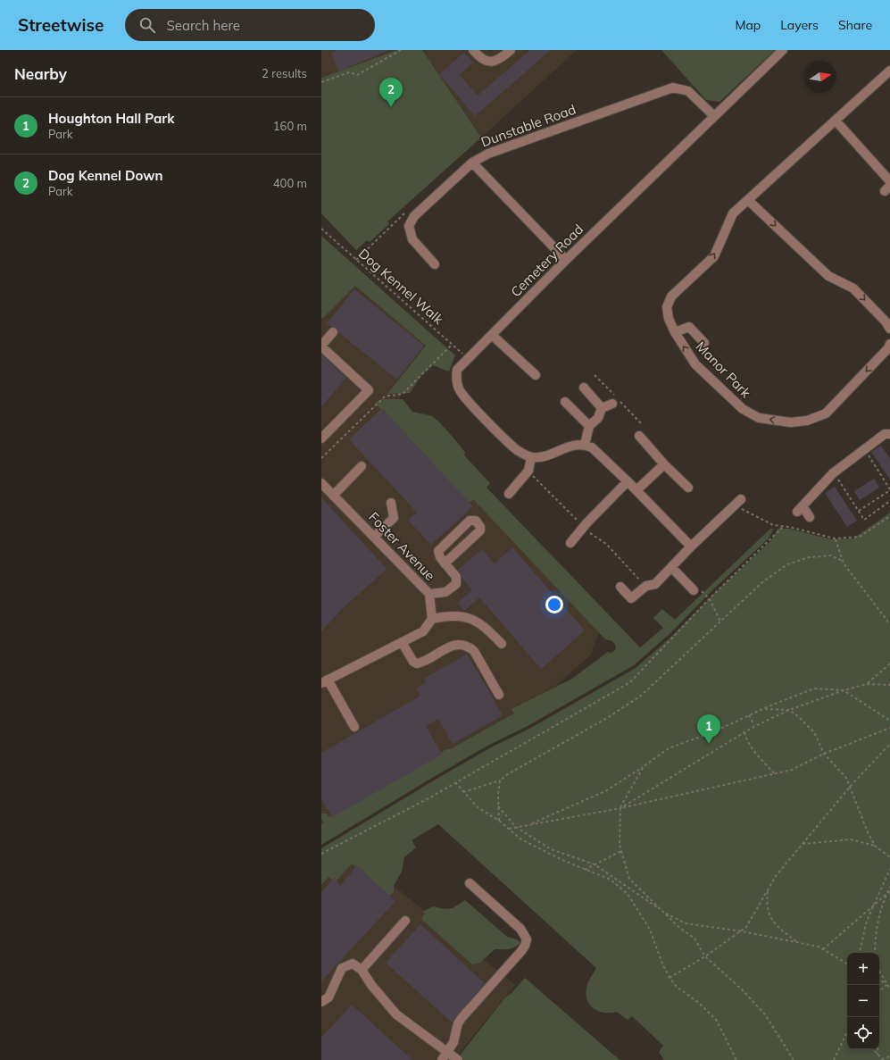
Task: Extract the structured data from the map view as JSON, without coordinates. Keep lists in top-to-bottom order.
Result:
{
  "streets": {
    "street": [
      "Dunstable Road",
      "Cemetery Road",
      "Manor Park",
      "Foster Avenue"
    ],
    "path": ["Dog Kennel Walk"]
  },
  "crossings": [
    ["Dunstable Road", "Cemetery Road"],
    ["Cemetery Road", "Dog Kennel Walk"]
  ],
  "north": "right",
  "page": {
    "header": "Streetwise",
    "search": "Search here",
    "nav": ["Map", "Layers", "Share"],
    "heading": ["Nearby", "2 results"],
    "pins": ["2", "1"],
    "list": [
      {
        "mark": "1",
        "name": "Houghton Hall Park",
        "note": "Park",
        "value": "160 m"
      },
      {
        "mark": "2",
        "name": "Dog Kennel Down",
        "note": "Park",
        "value": "400 m"
      }
    ],
    "map_buttons": ["+", "−"]
  }
}
